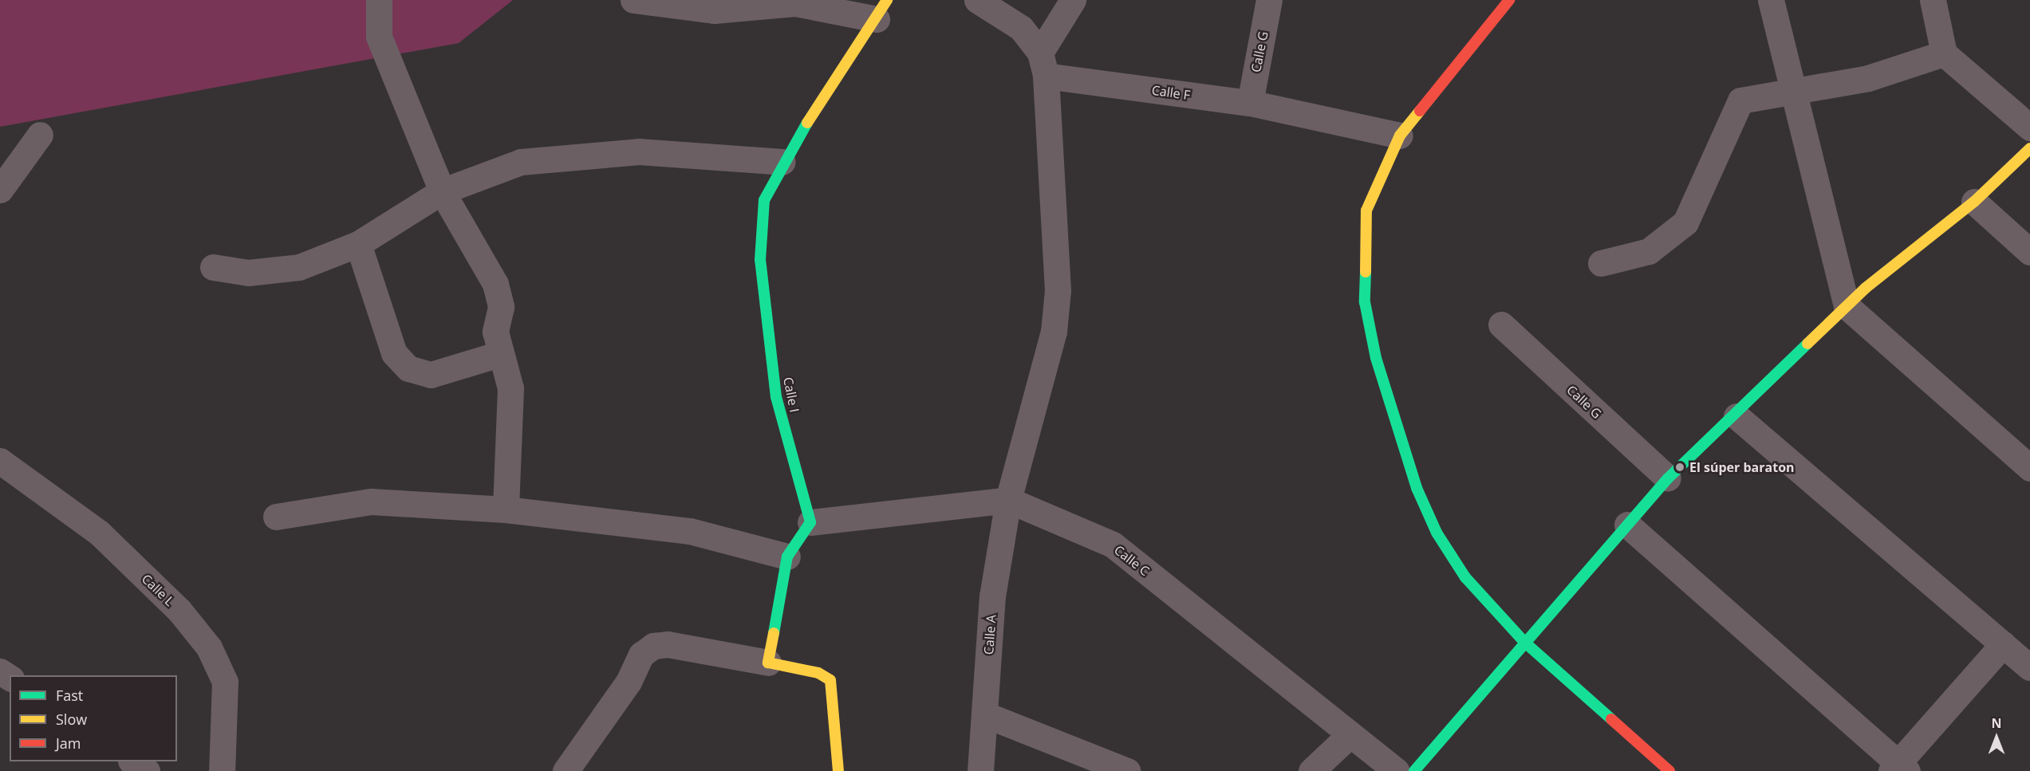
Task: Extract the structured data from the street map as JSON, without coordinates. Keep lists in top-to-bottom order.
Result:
{
  "streets": {
    "street": [
      "Calle G",
      "Calle F",
      "Calle I",
      "Calle C",
      "Calle L",
      "Calle A"
    ]
  },
  "crossings": [
    ["Calle G", "Calle F"],
    ["Calle F", "Calle A"],
    ["Calle I", "Calle C"],
    ["Calle C", "Calle A"]
  ],
  "places": ["El súper baraton"],
  "legend": ["Fast", "Slow", "Jam"],
  "north": "top"
}
